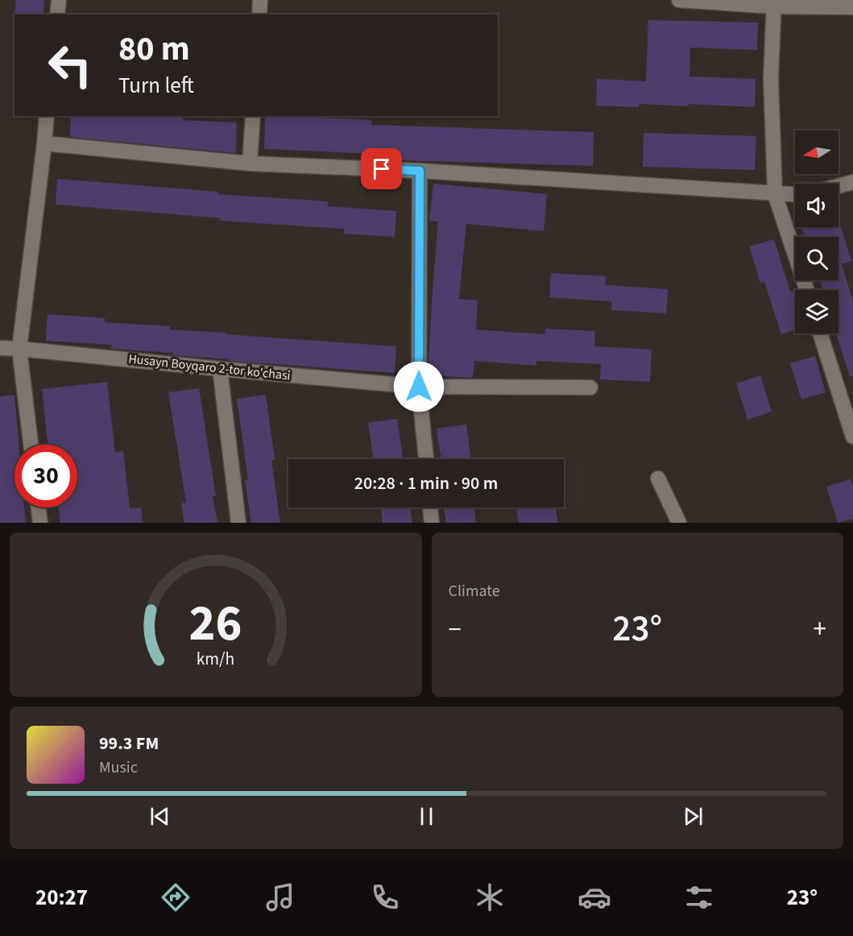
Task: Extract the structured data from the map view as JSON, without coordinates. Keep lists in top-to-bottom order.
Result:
{
  "streets": {
    "street": ["Husayn Boyqaro 2-tor ko'chasi"]
  },
  "north": "left",
  "page": {
    "turn": ["80 m", "Turn left"],
    "limit": "30",
    "trip": "20:28 · 1 min · 90 m",
    "tile": "Climate",
    "heat": ["−", "23°", "+"],
    "song": ["99.3 FM", "Music"],
    "tabs": ["20:27", "23°"],
    "gauge": ["26", "km/h"]
  }
}
